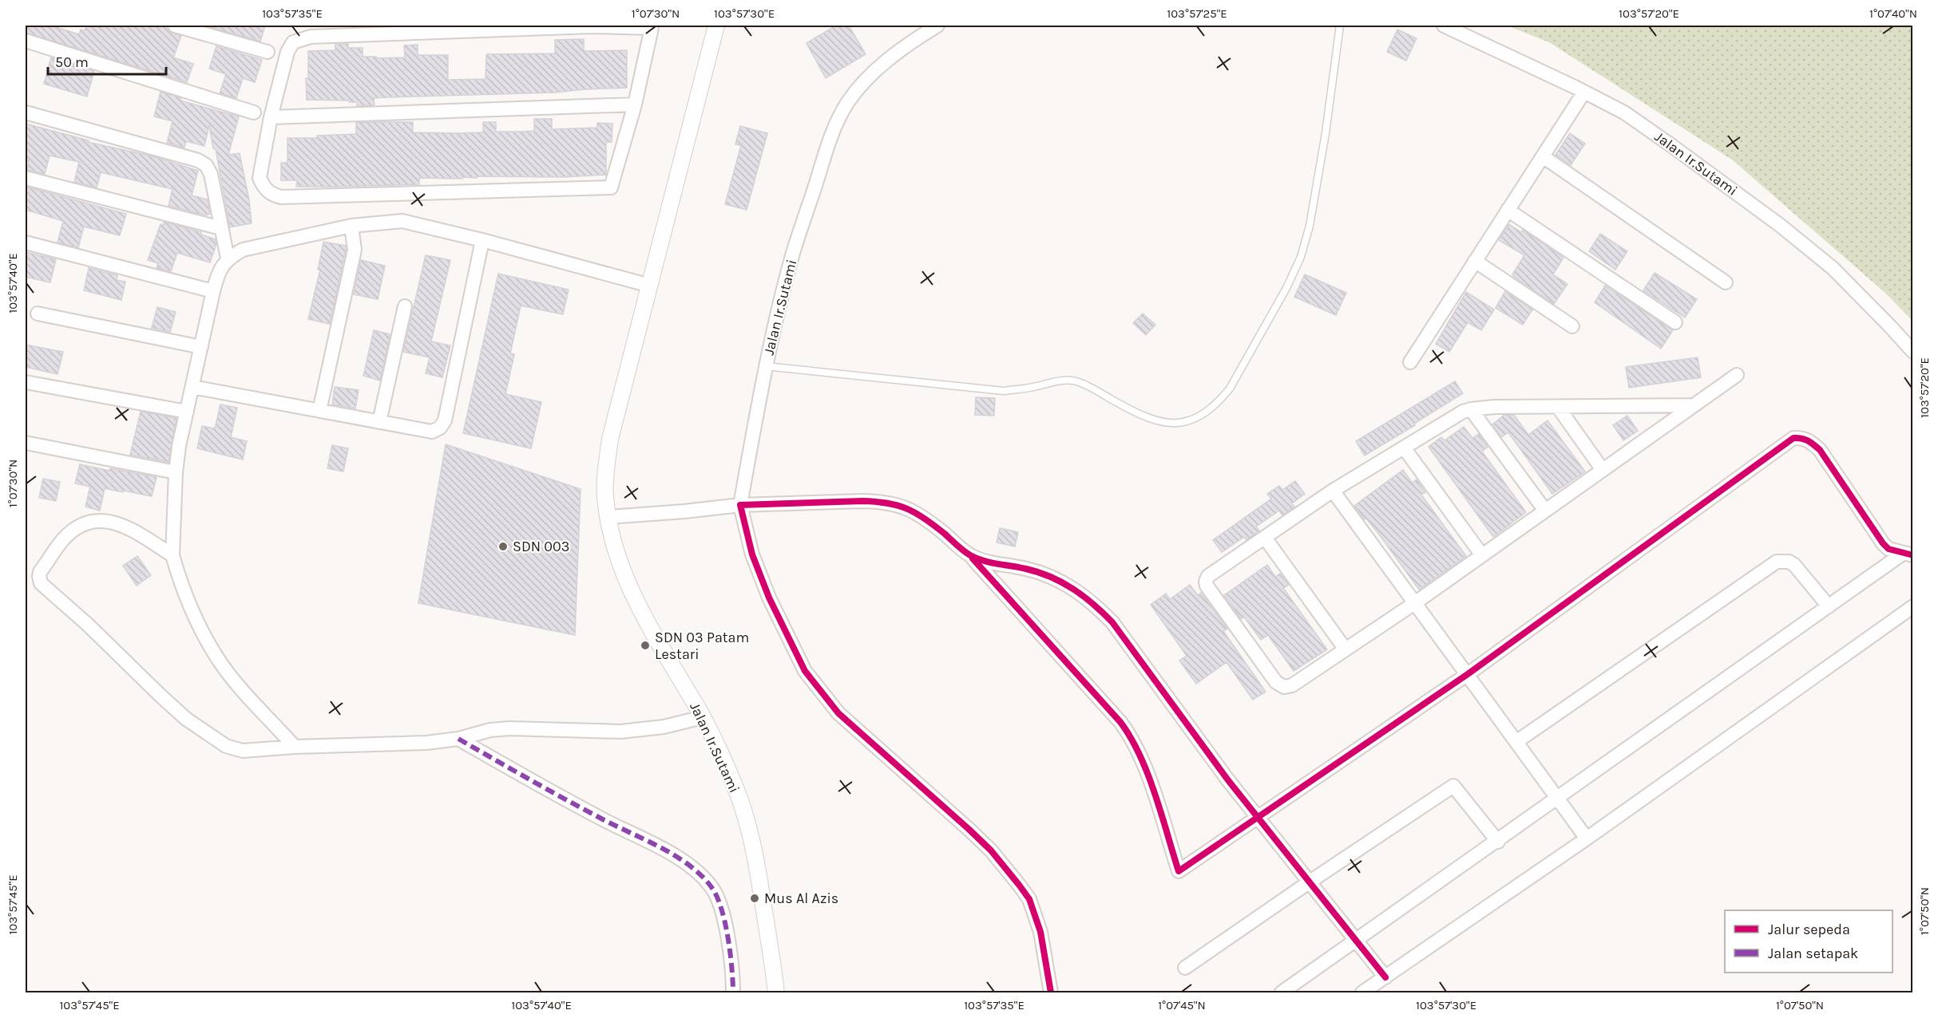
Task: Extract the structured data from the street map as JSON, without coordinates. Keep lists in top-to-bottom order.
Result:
{
  "streets": {
    "street": ["Jalan Ir.Sutami"]
  },
  "places": ["SDN 003", "SDN 03 Patam Lestari", "Mus Al Azis"],
  "legend": ["Jalur sepeda", "Jalan setapak"],
  "scale_bar": "50 m",
  "coordinates": [
    "103°57'35\"E",
    "1°07'30\"N",
    "103°57'30\"E",
    "103°57'25\"E",
    "103°57'20\"E",
    "1°07'40\"N",
    "103°57'40\"E",
    "103°57'45\"E",
    "1°07'50\"N",
    "1°07'45\"N"
  ]
}
